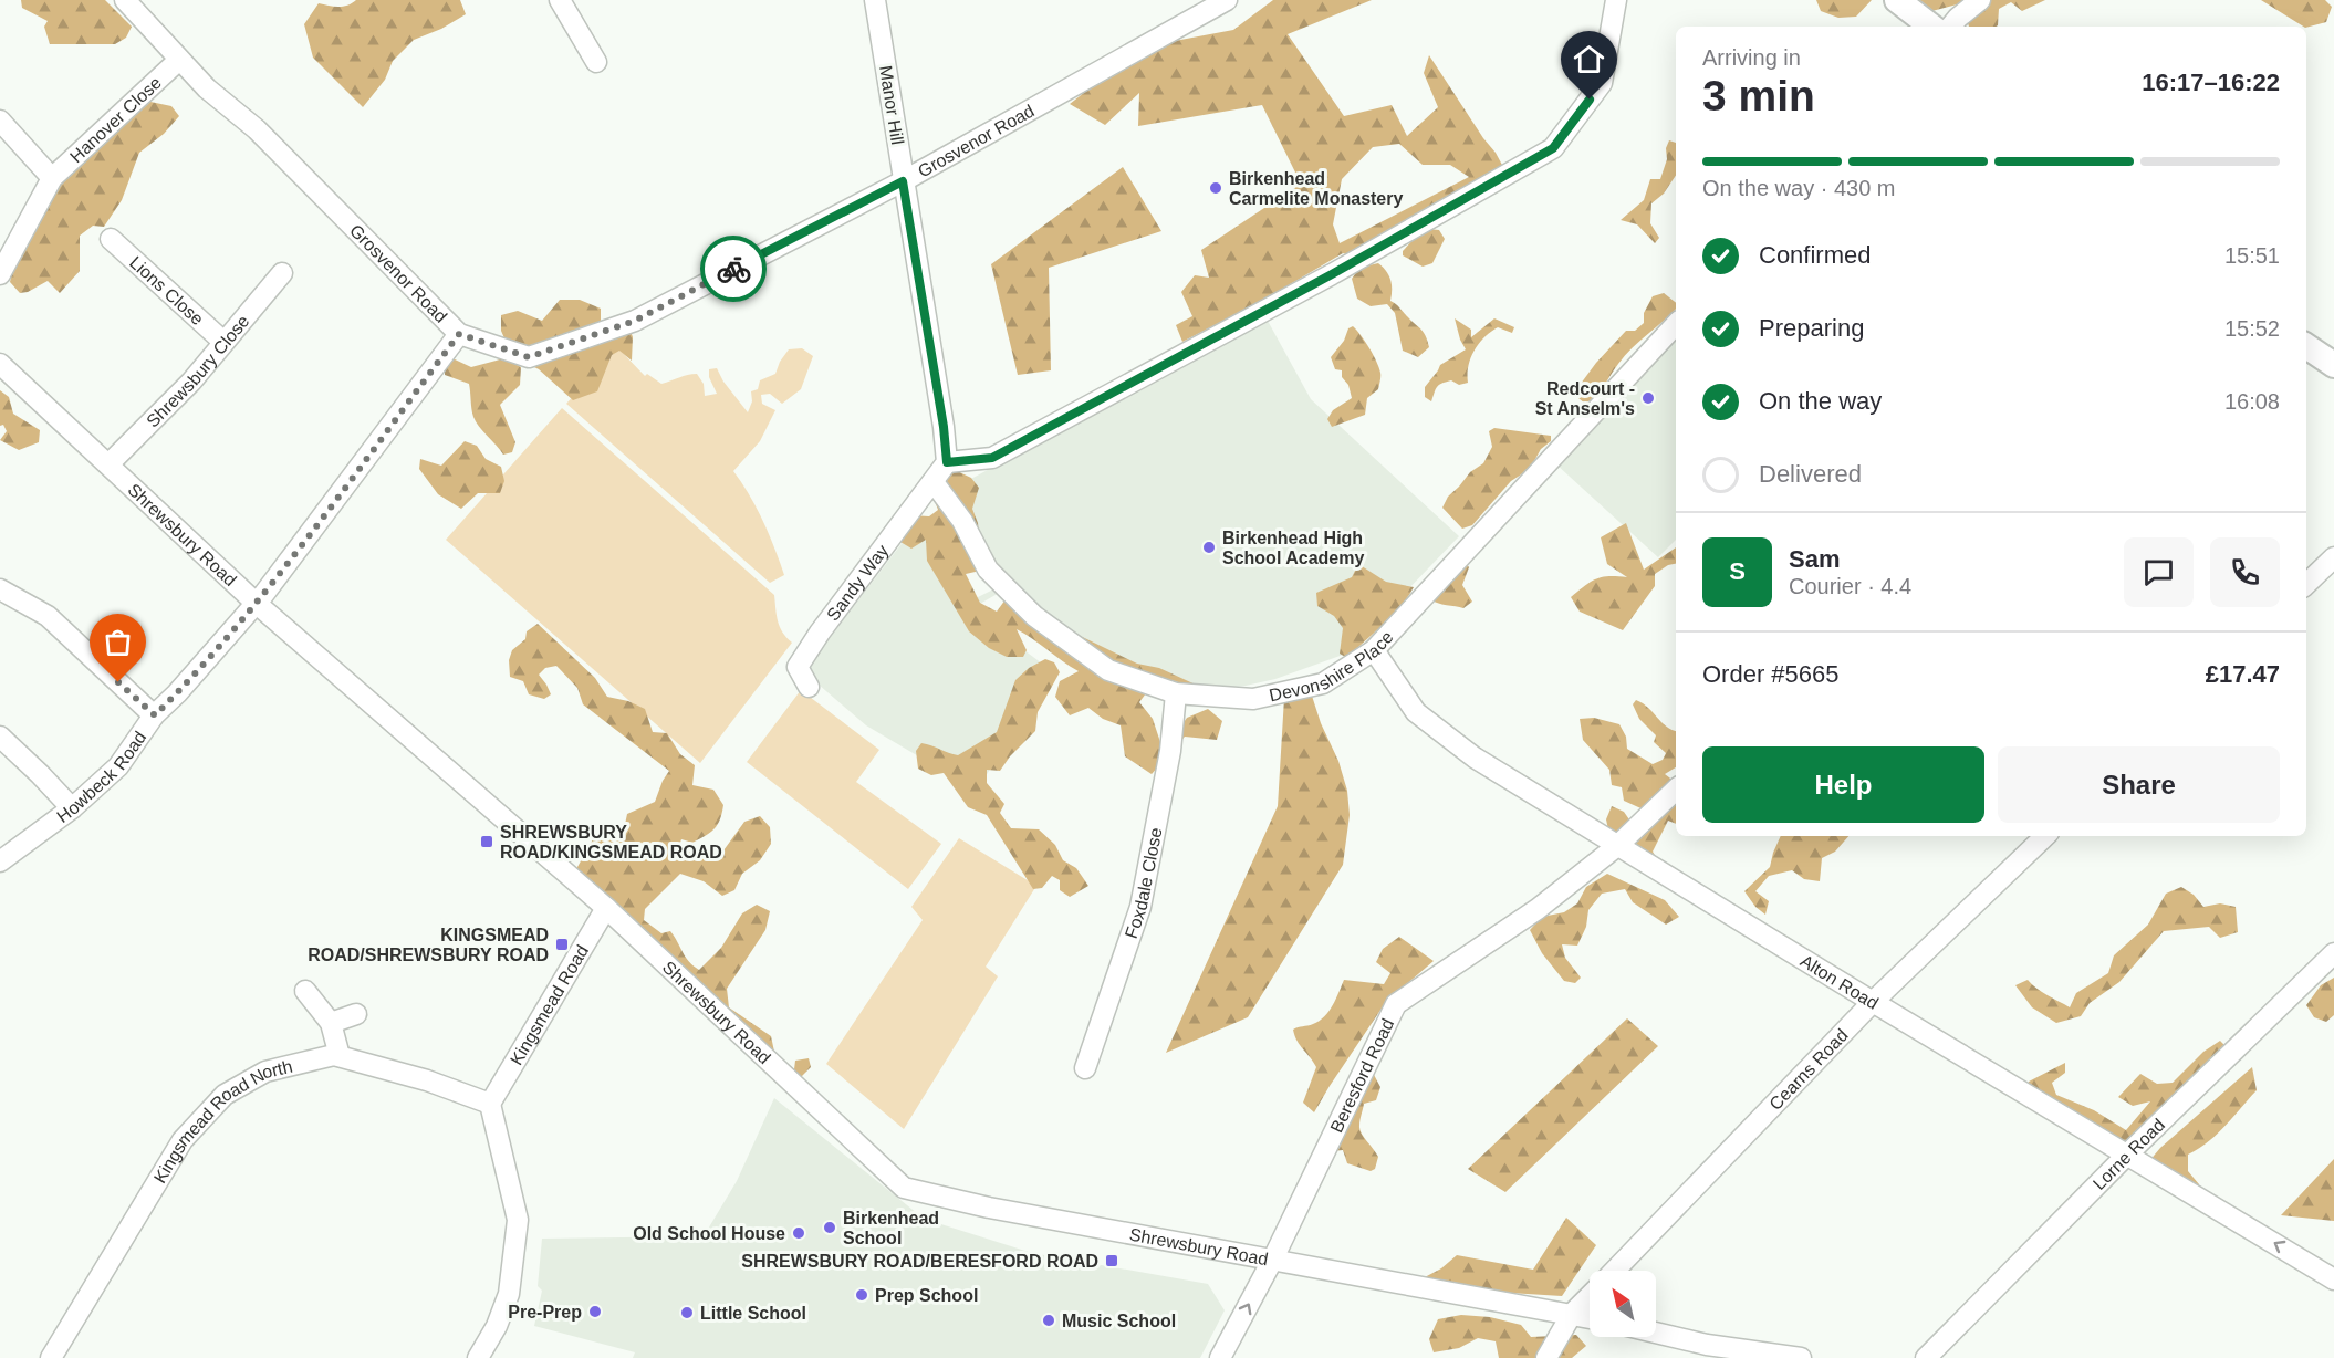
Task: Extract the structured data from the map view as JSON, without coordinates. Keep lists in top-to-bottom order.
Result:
{
  "streets": {
    "street": [
      "Manor Hill",
      "Hanover Close",
      "Grosvenor Road",
      "Lions Close",
      "Shrewsbury Close",
      "Shrewsbury Road",
      "Sandy Way",
      "Devonshire Place",
      "Howbeck Road",
      "Foxdale Close",
      "Alton Road",
      "Kingsmead Road",
      "Cearns Road",
      "Beresford Road",
      "Kingsmead Road North",
      "Lorne Road"
    ]
  },
  "crossings": [
    ["Manor Hill", "Grosvenor Road"],
    ["Hanover Close", "Grosvenor Road"],
    ["Grosvenor Road", "Howbeck Road"],
    ["Lions Close", "Shrewsbury Close"],
    ["Shrewsbury Close", "Shrewsbury Road"],
    ["Shrewsbury Road", "Howbeck Road"],
    ["Shrewsbury Road", "Kingsmead Road"],
    ["Shrewsbury Road", "Cearns Road"],
    ["Shrewsbury Road", "Beresford Road"],
    ["Sandy Way", "Devonshire Place"],
    ["Devonshire Place", "Foxdale Close"],
    ["Devonshire Place", "Alton Road"],
    ["Alton Road", "Cearns Road"],
    ["Alton Road", "Beresford Road"],
    ["Alton Road", "Lorne Road"],
    ["Kingsmead Road", "Kingsmead Road North"]
  ],
  "places": {
    "other": [
      "Birkenhead Carmelite Monastery",
      "Redcourt - St Anselm's",
      "Birkenhead High School Academy",
      "Birkenhead School",
      "Old School House",
      "Prep School",
      "Pre-Prep",
      "Little School",
      "Music School"
    ],
    "transit": ["SHREWSBURY ROAD/KINGSMEAD ROAD", "KINGSMEAD ROAD/SHREWSBURY ROAD", "SHREWSBURY ROAD/BERESFORD ROAD"]
  },
  "north": "top left",
  "page": {
    "heading": ["3 min", "Arriving in", "16:17–16:22"],
    "panel": [
      "Sam",
      "Courier · 4.4",
      "Order #5665",
      "£17.47"
    ],
    "bar": "On the way · 430 m",
    "list": [
      ["Confirmed", "15:51"],
      ["Preparing", "15:52"],
      ["On the way", "16:08"],
      "Delivered"
    ],
    "round": "S",
    "buttons": ["Help", "Share"]
  }
}
